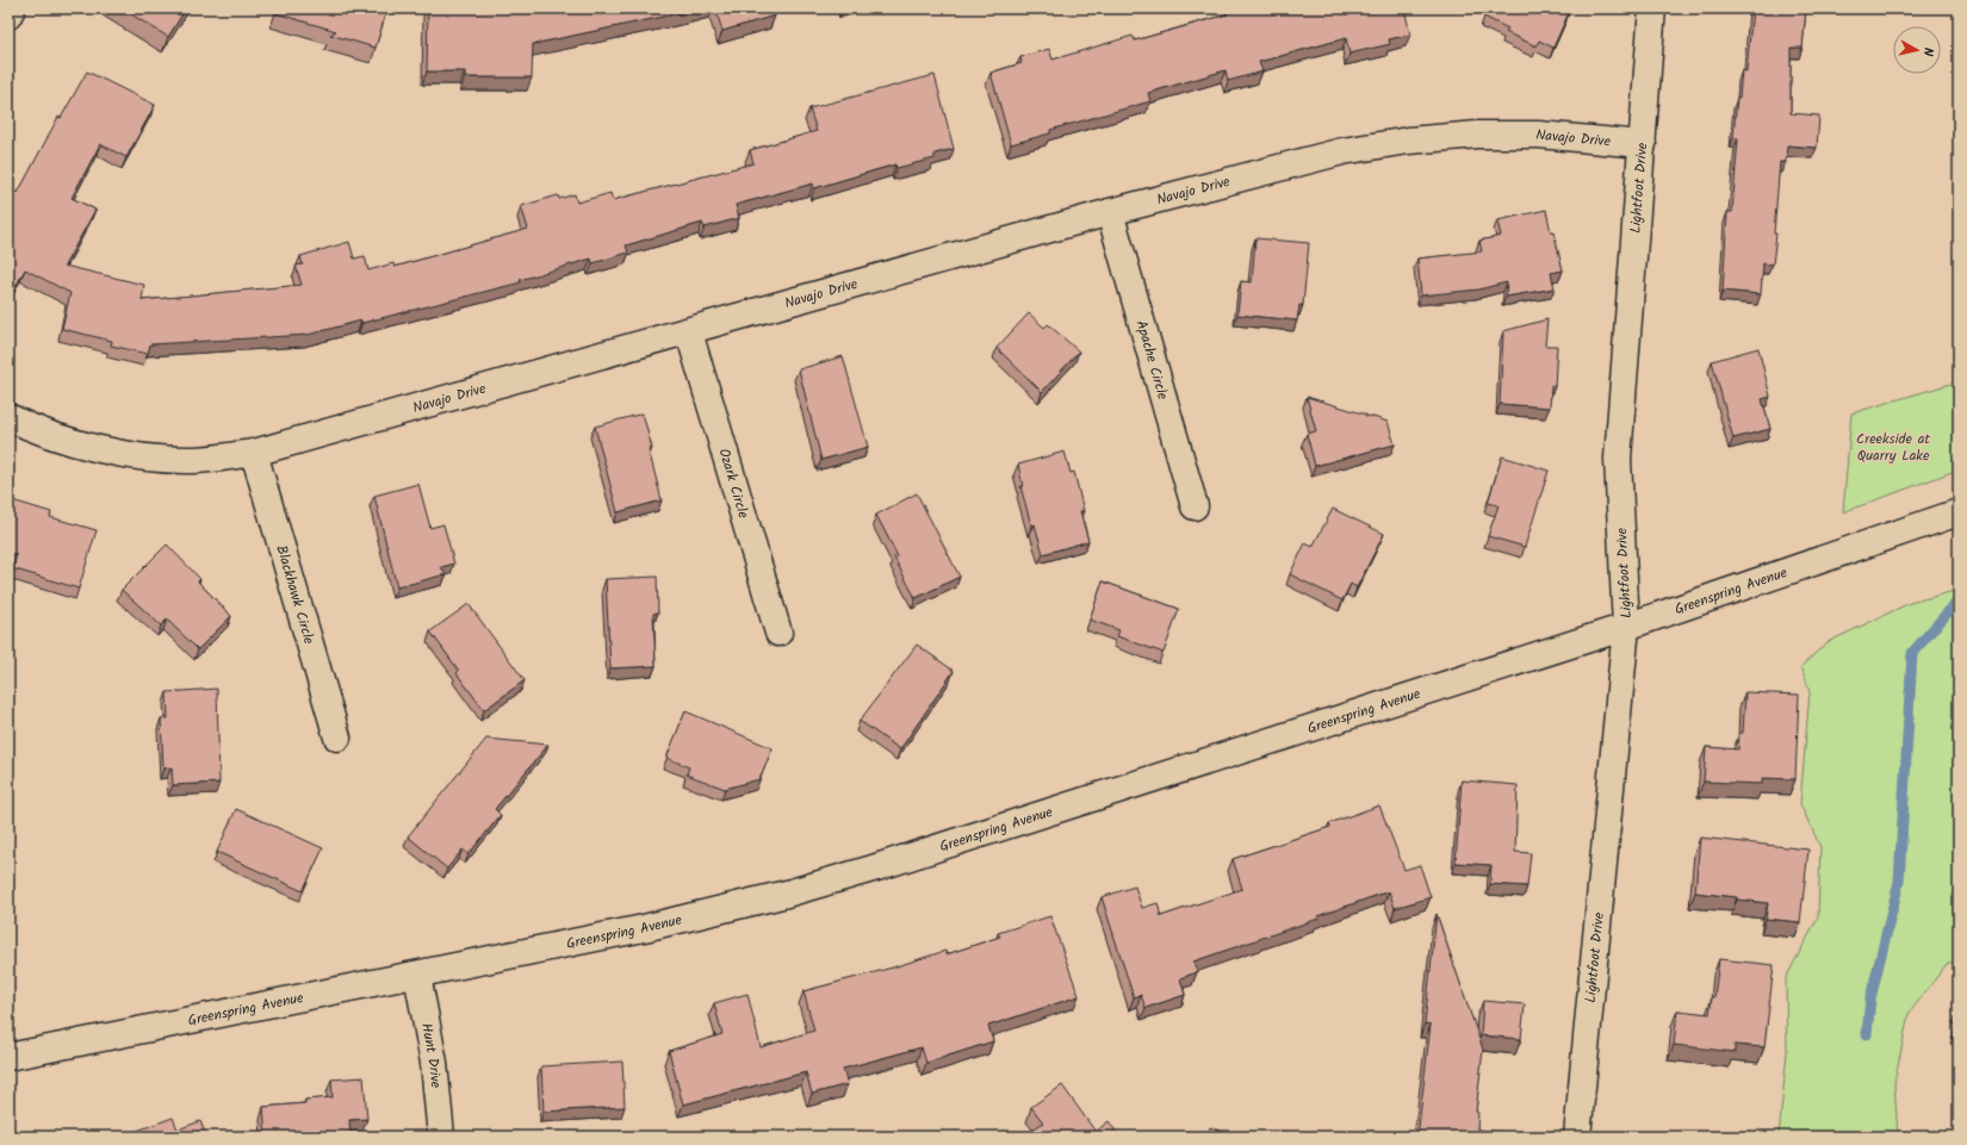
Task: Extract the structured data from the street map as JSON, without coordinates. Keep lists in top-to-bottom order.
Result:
{
  "streets": {
    "street": [
      "Navajo Drive",
      "Lightfoot Drive",
      "Apache Circle",
      "Ozark Circle",
      "Greenspring Avenue",
      "Blackhawk Circle",
      "Hunt Drive"
    ]
  },
  "crossings": [
    ["Navajo Drive", "Lightfoot Drive"],
    ["Navajo Drive", "Apache Circle"],
    ["Navajo Drive", "Ozark Circle"],
    ["Navajo Drive", "Blackhawk Circle"],
    ["Lightfoot Drive", "Greenspring Avenue"],
    ["Greenspring Avenue", "Hunt Drive"]
  ],
  "parks": ["Creekside at Quarry Lake"],
  "north": "right"
}
